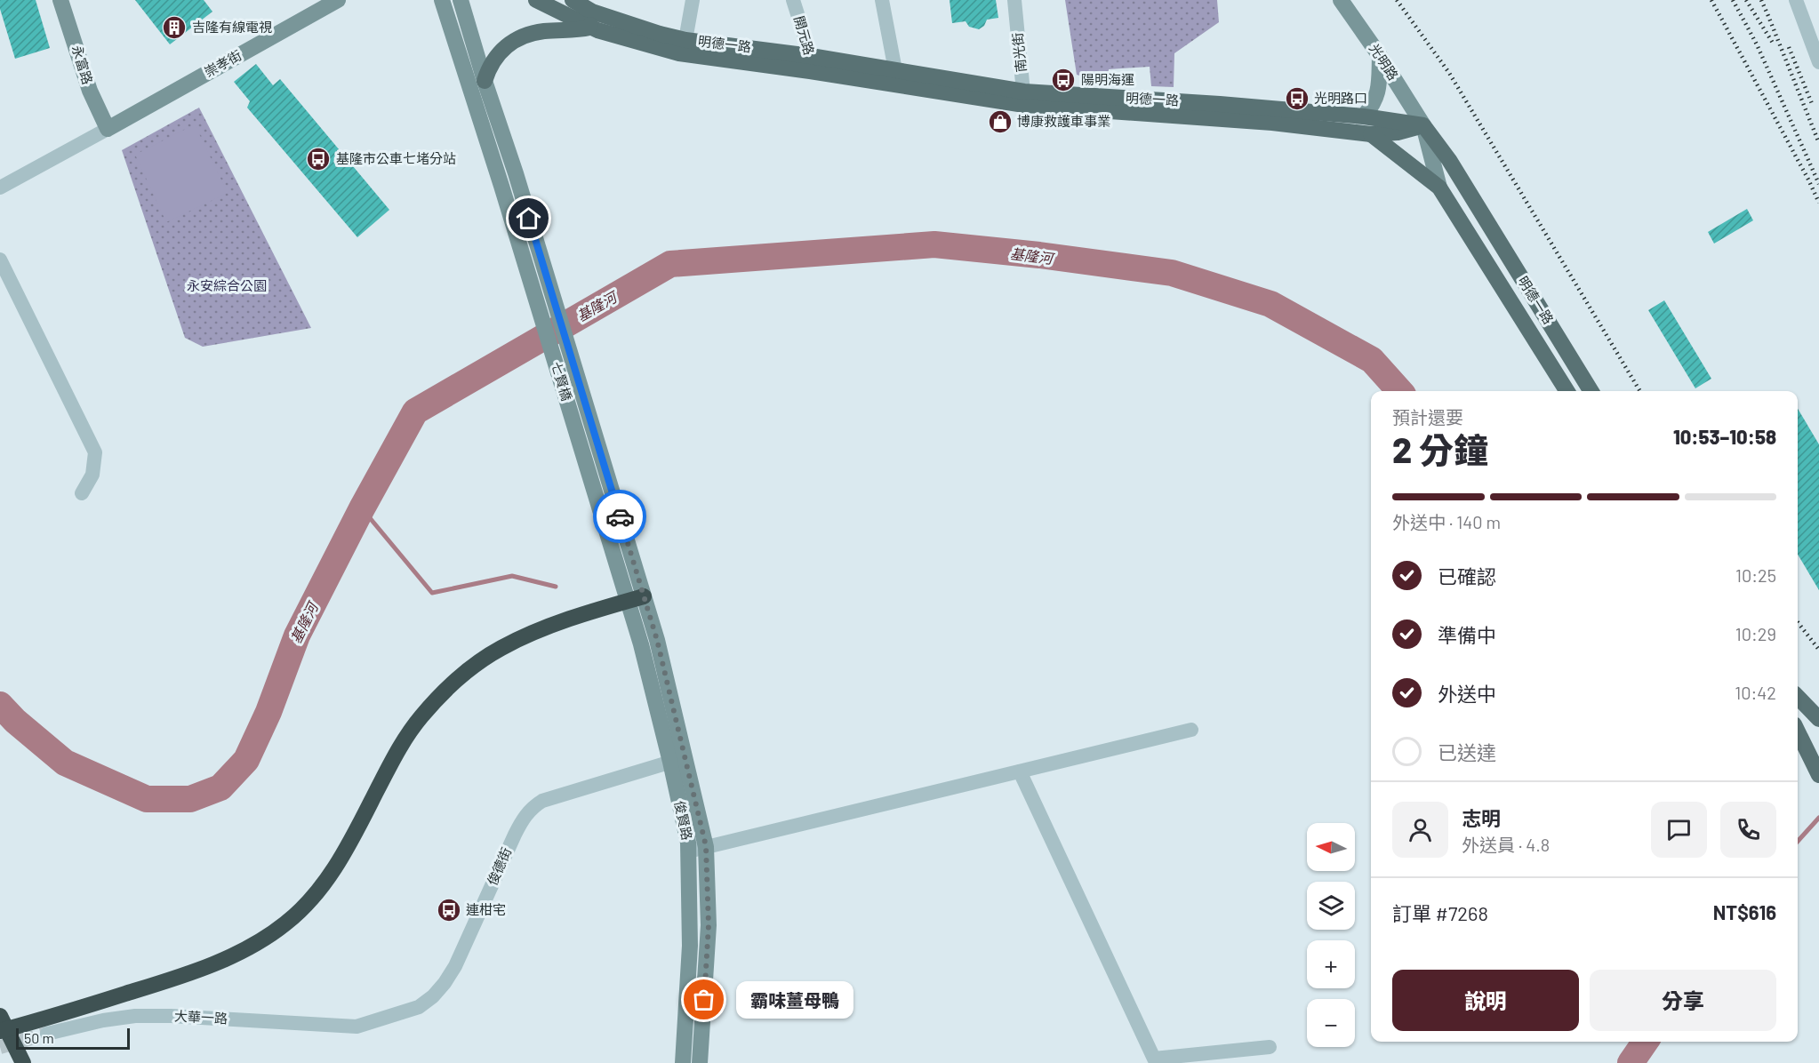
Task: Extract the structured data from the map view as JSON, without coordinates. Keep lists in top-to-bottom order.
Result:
{
  "streets": {
    "main road": ["明德一路"],
    "street": [
      "開元路",
      "南光街",
      "光明路",
      "崇孝街",
      "永富路",
      "七賢橋",
      "俊賢路",
      "俊德街",
      "大華一路"
    ]
  },
  "crossings": [
    ["開元路", "明德一路"],
    ["明德一路", "南光街"],
    ["明德一路", "光明路"],
    ["崇孝街", "永富路"],
    ["七賢橋", "俊賢路"],
    ["俊賢路", "俊德街"],
    ["俊德街", "大華一路"]
  ],
  "water": ["基隆河"],
  "parks": ["永安綜合公園"],
  "places": {
    "building": ["吉隆有線電視"],
    "bus stop": [
      "陽明海運",
      "光明路口",
      "基隆市公車七堵分站",
      "連柑宅"
    ],
    "shop": ["博康救護車事業"],
    "other": ["霸味薑母鴨"]
  },
  "scale_bar": "50 m",
  "north": "left",
  "page": {
    "heading": ["2 分鐘", "預計還要", "10:53–10:58"],
    "panel": [
      "志明",
      "外送員 · 4.8",
      "訂單 #7268",
      "NT$616"
    ],
    "bar": "外送中 · 140 m",
    "list": [
      ["已確認", "10:25"],
      ["準備中", "10:29"],
      ["外送中", "10:42"],
      "已送達"
    ],
    "map_buttons": ["+", "−"],
    "buttons": ["說明", "分享"],
    "bubble": "霸味薑母鴨",
    "scale": "50 m"
  }
}
